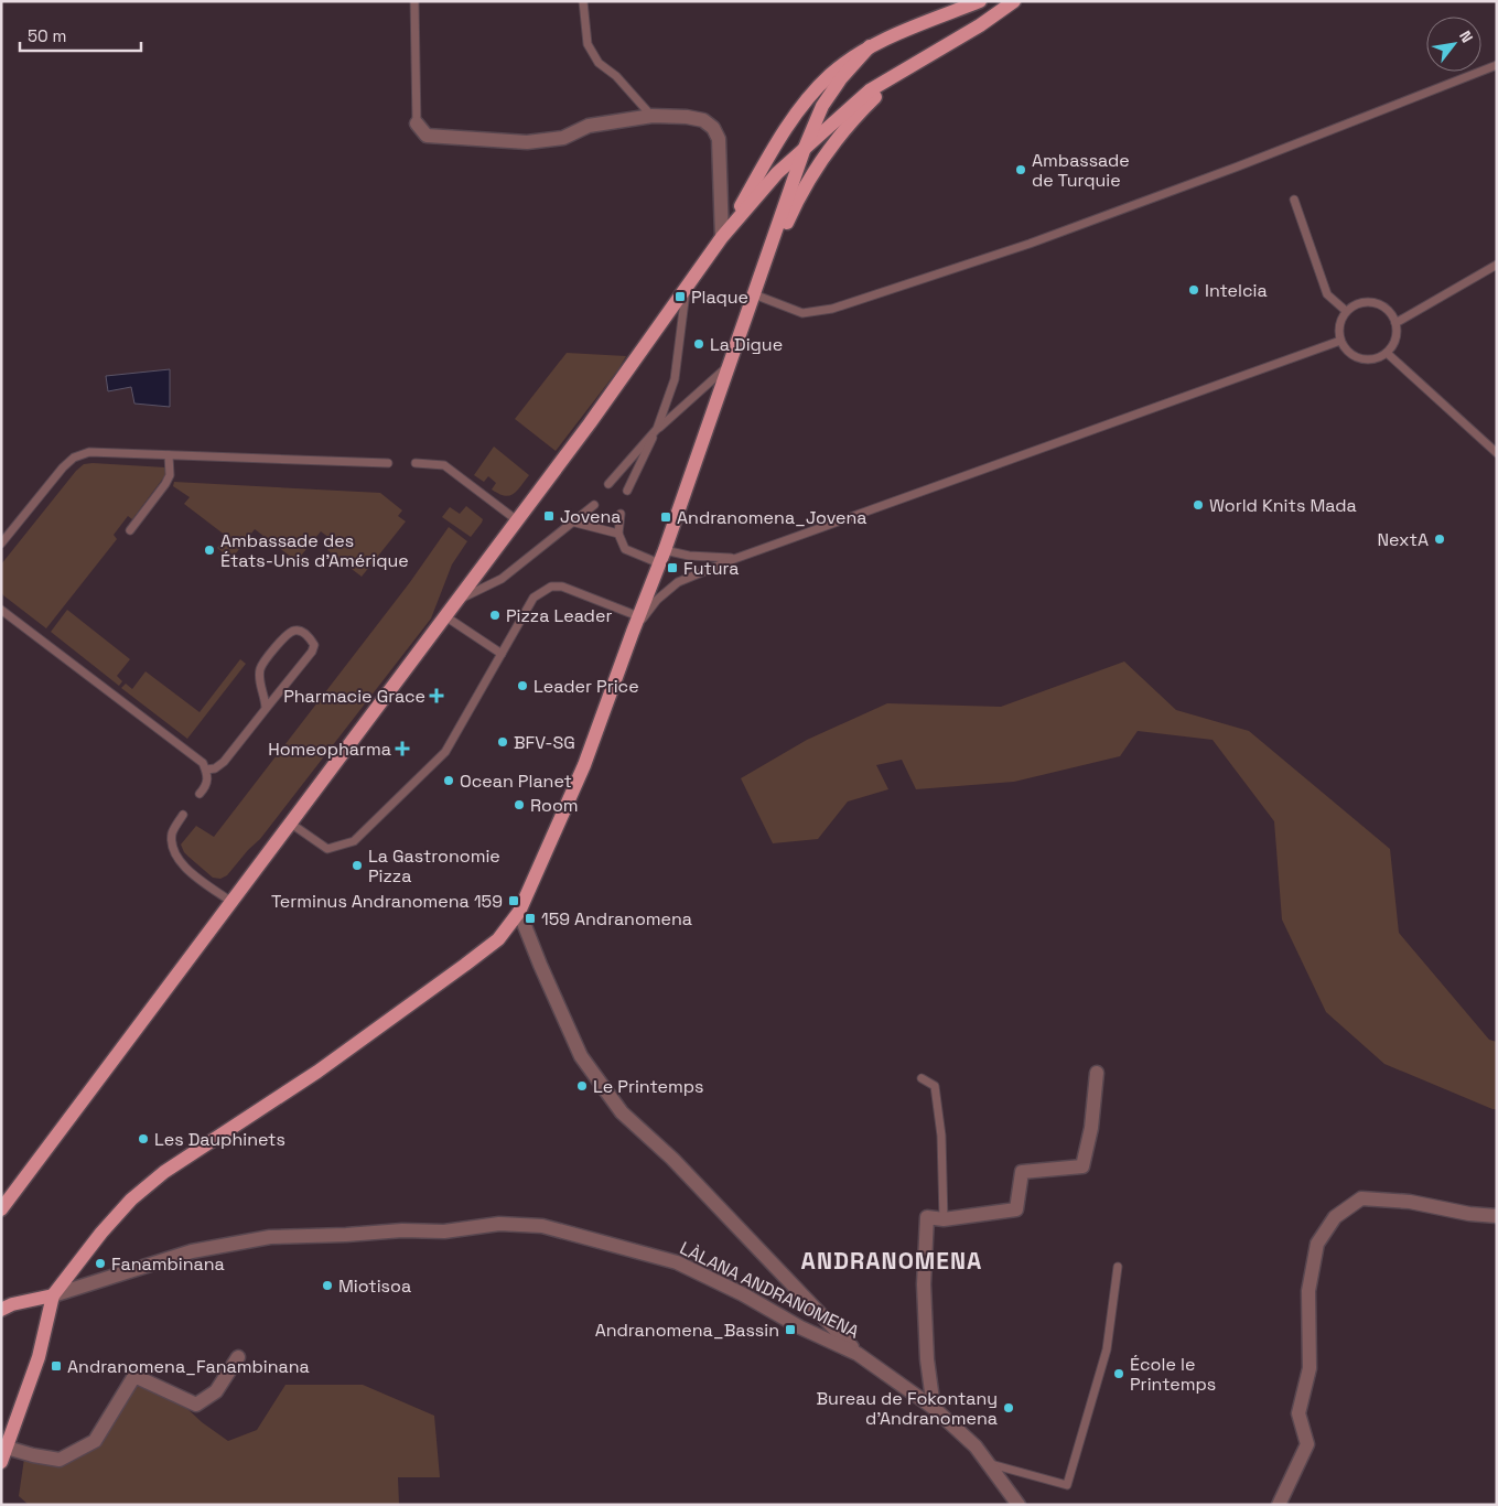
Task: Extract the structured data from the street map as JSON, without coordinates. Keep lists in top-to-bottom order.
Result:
{
  "streets": {
    "street": ["LÀLANA ANDRANOMENA"]
  },
  "districts": ["ANDRANOMENA"],
  "places": {
    "other": [
      "Ambassade de Turquie",
      "Intelcia",
      "La Digue",
      "World Knits Mada",
      "NextA",
      "Ambassade des États-Unis d'Amérique",
      "Pizza Leader",
      "Leader Price",
      "BFV-SG",
      "Ocean Planet",
      "Room",
      "La Gastronomie Pizza",
      "Le Printemps",
      "Les Dauphinets",
      "Fanambinana",
      "Miotisoa",
      "École le Printemps",
      "Bureau de Fokontany d'Andranomena"
    ],
    "transit": [
      "Plaque",
      "Jovena",
      "Andranomena_Jovena",
      "Futura",
      "Terminus Andranomena 159",
      "159 Andranomena",
      "Andranomena_Bassin",
      "Andranomena_Fanambinana"
    ],
    "health": ["Pharmacie Grace", "Homeopharma"]
  },
  "scale_bar": "50 m",
  "north": "top right"
}
